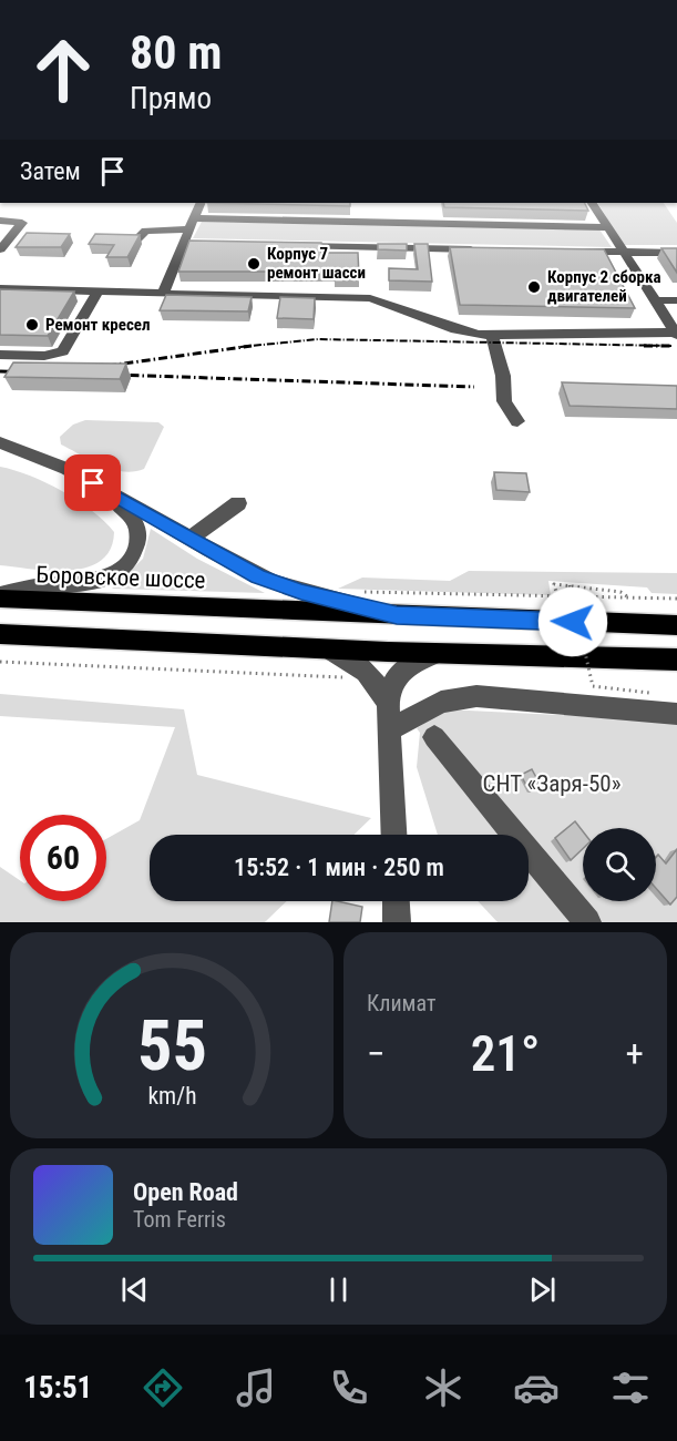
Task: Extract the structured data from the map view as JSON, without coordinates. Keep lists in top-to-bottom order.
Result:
{
  "streets": {
    "main road": ["Боровское шоссе"]
  },
  "parks": ["СНТ «Заря-50»"],
  "places": ["Корпус 7 ремонт шасси", "Корпус 2 сборка двигателей", "Ремонт кресел"],
  "page": {
    "turn": ["80 m", "Прямо"],
    "then": "Затем",
    "limit": "60",
    "trip": "15:52 · 1 мин · 250 m",
    "tile": "Климат",
    "heat": ["−", "21°", "+"],
    "song": ["Open Road", "Tom Ferris"],
    "tabs": "15:51",
    "gauge": ["55", "km/h"]
  }
}
